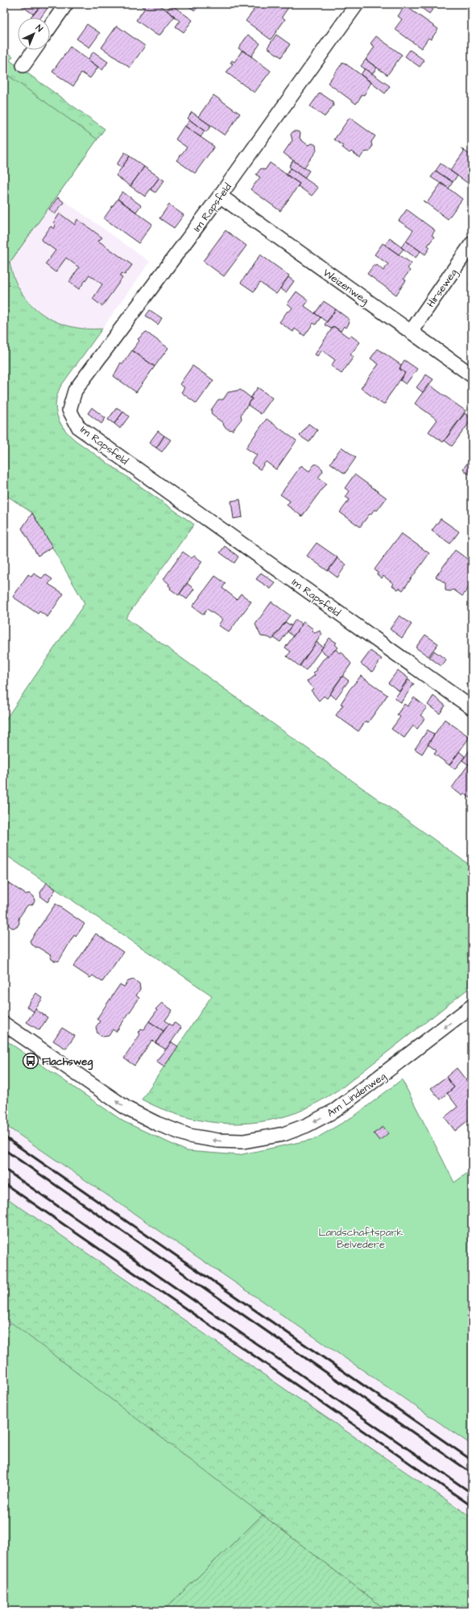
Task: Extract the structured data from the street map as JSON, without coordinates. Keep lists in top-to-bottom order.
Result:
{
  "streets": {
    "street": [
      "Im Rapsfeld",
      "Weizenweg",
      "Hirseweg",
      "Am Lindenweg"
    ]
  },
  "crossings": [
    ["Im Rapsfeld", "Weizenweg"],
    ["Weizenweg", "Hirseweg"]
  ],
  "one_way": ["Am Lindenweg"],
  "parks": ["Landschaftspark Belvedere"],
  "places": {
    "bus stop": ["Flachsweg"]
  },
  "north": "top right"
}
